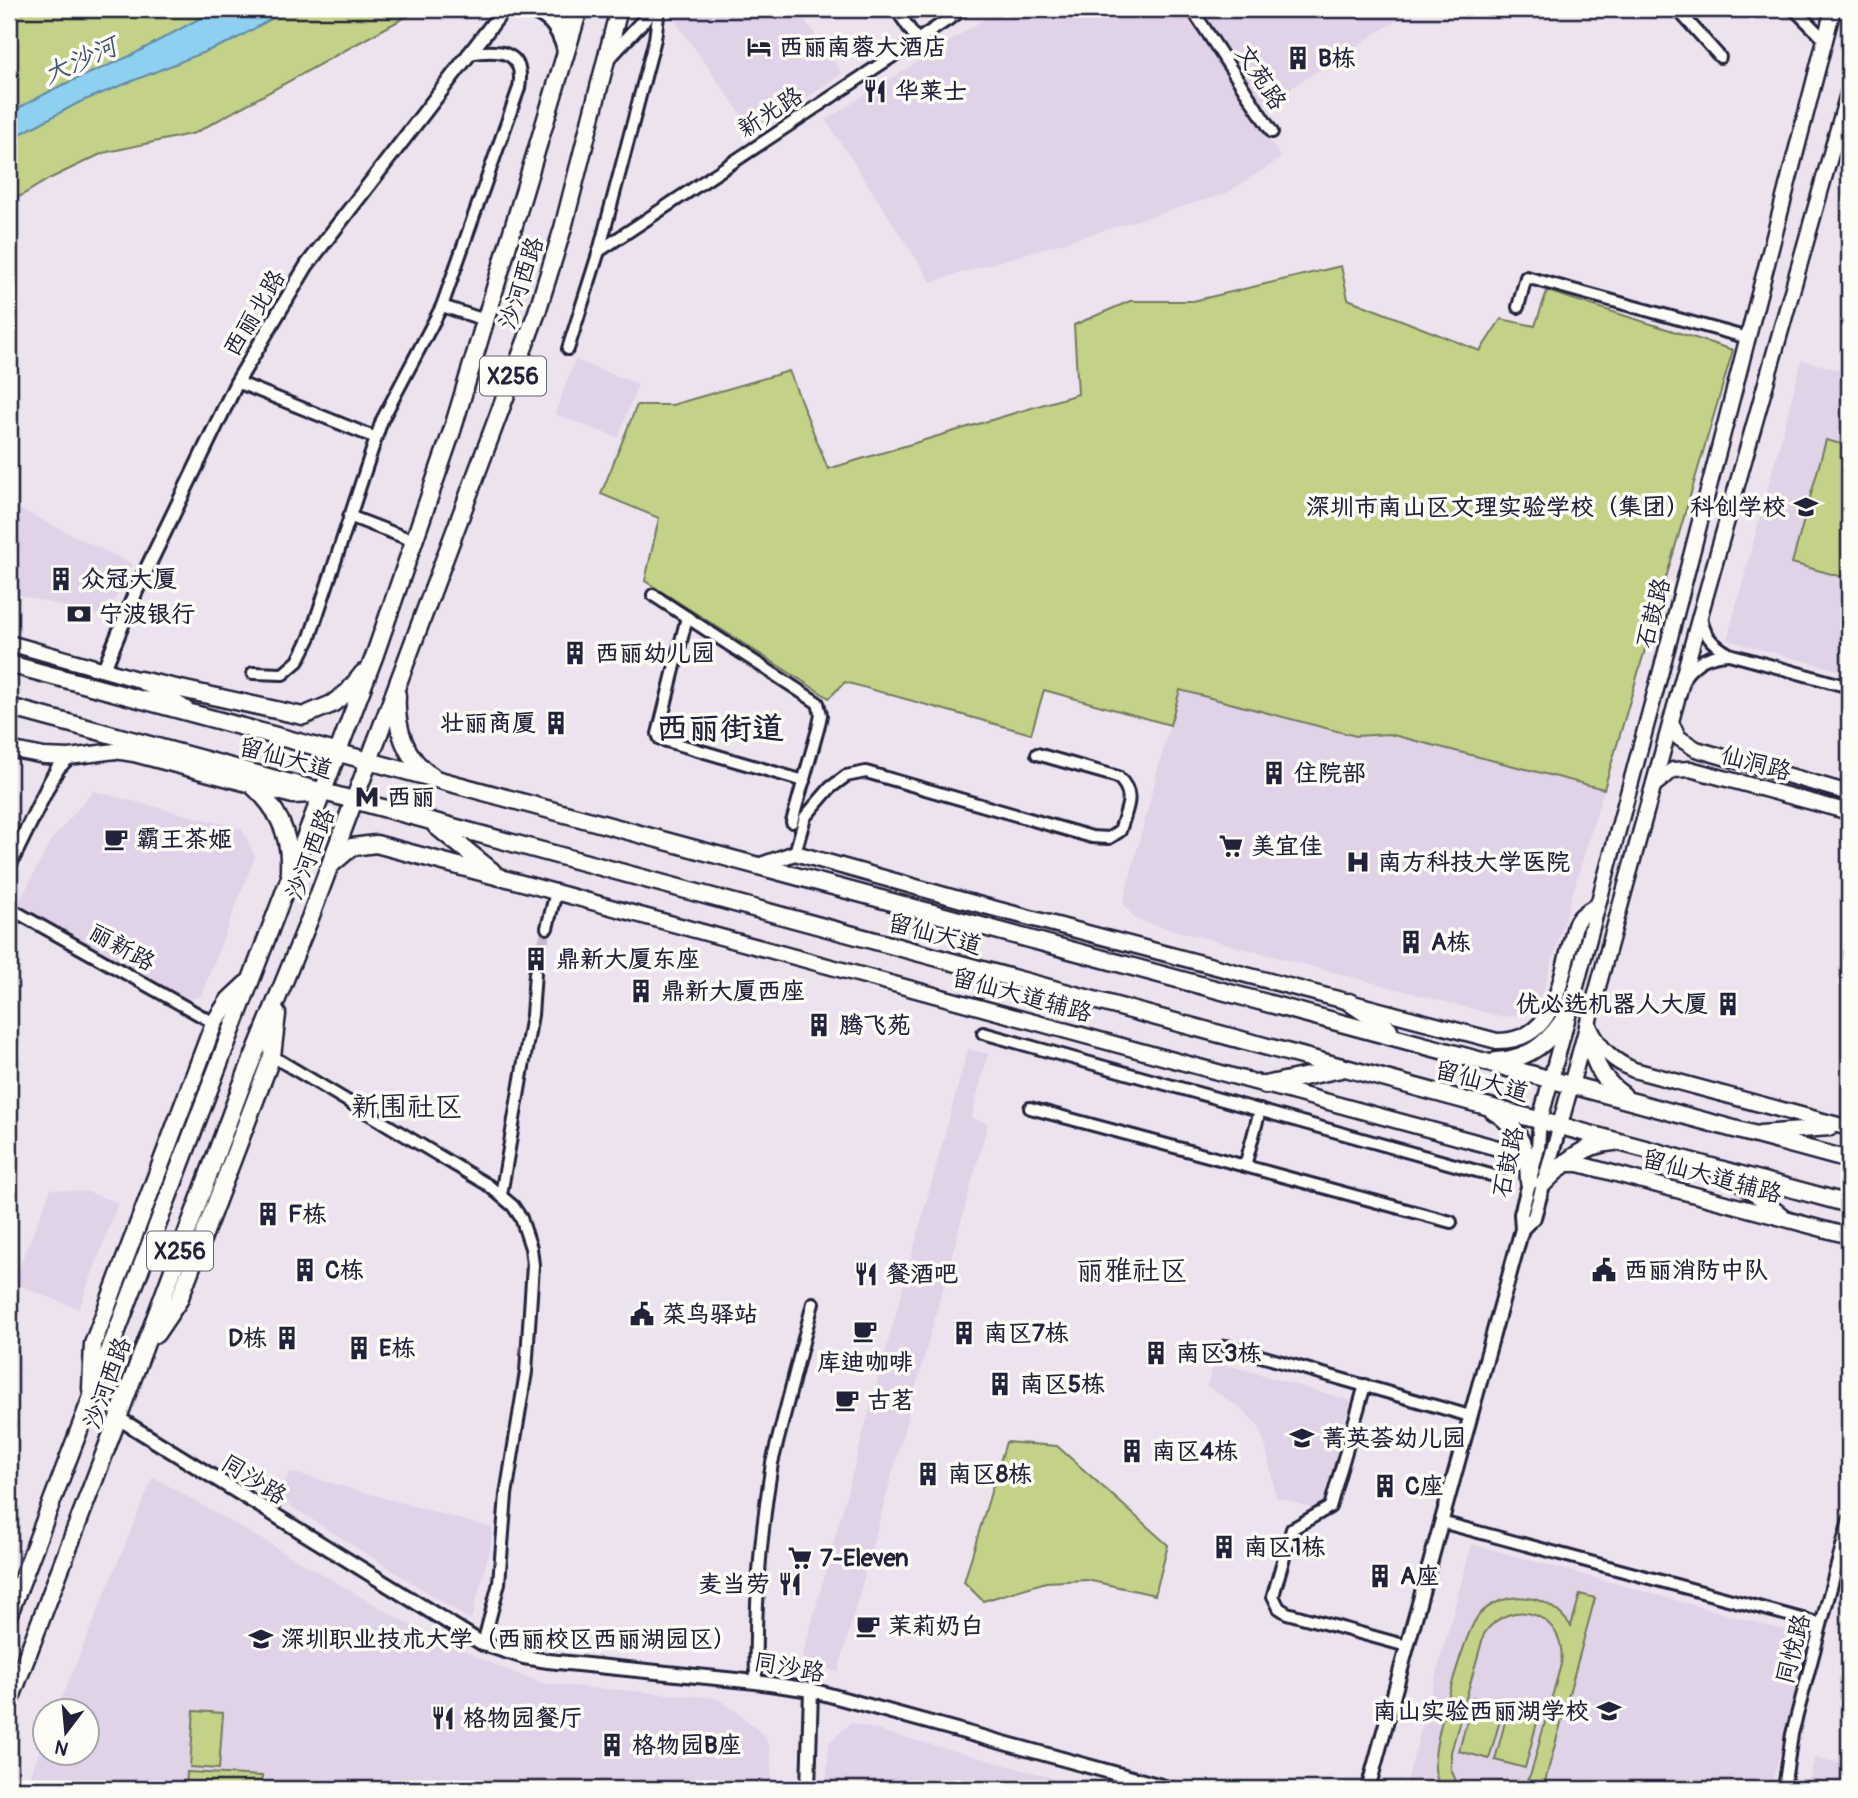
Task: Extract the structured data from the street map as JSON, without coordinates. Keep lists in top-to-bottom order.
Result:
{
  "streets": {
    "main road": [
      "沙河西路",
      "X256",
      "石鼓路",
      "留仙大道",
      "仙洞路",
      "留仙大道辅路"
    ],
    "street": [
      "文苑路",
      "新光路",
      "西丽北路",
      "丽新路",
      "同沙路",
      "同悦路"
    ]
  },
  "crossings": [
    ["沙河西路", "留仙大道"],
    ["沙河西路", "同沙路"],
    ["石鼓路", "留仙大道"],
    ["石鼓路", "仙洞路"]
  ],
  "districts": ["西丽街道", "新围社区", "丽雅社区"],
  "water": ["大沙河"],
  "places": {
    "hotel": ["西丽南蓉大酒店"],
    "building": [
      "B栋",
      "众冠大厦",
      "西丽幼儿园",
      "壮丽商厦",
      "住院部",
      "A栋",
      "鼎新大厦东座",
      "鼎新大厦西座",
      "优必选机器人大厦",
      "腾飞苑",
      "F栋",
      "C栋",
      "南区7栋",
      "D栋",
      "E栋",
      "南区3栋",
      "南区5栋",
      "南区4栋",
      "南区8栋",
      "C座",
      "南区1栋",
      "A座",
      "格物园B座"
    ],
    "restaurant": [
      "华莱士",
      "餐酒吧",
      "麦当劳",
      "格物园餐厅"
    ],
    "school or university": [
      "深圳市南山区文理实验学校（集团）科创学校",
      "菁英荟幼儿园",
      "深圳职业技术大学（西丽校区西丽湖园区）",
      "南山实验西丽湖学校"
    ],
    "bank": ["宁波银行"],
    "metro station": ["西丽"],
    "cafe": [
      "霸王茶姬",
      "库迪咖啡",
      "古茗",
      "茉莉奶白"
    ],
    "supermarket": ["美宜佳", "7-Eleven"],
    "hospital": ["南方科技大学医院"],
    "public building": ["西丽消防中队", "菜鸟驿站"]
  },
  "north": "bottom"
}
